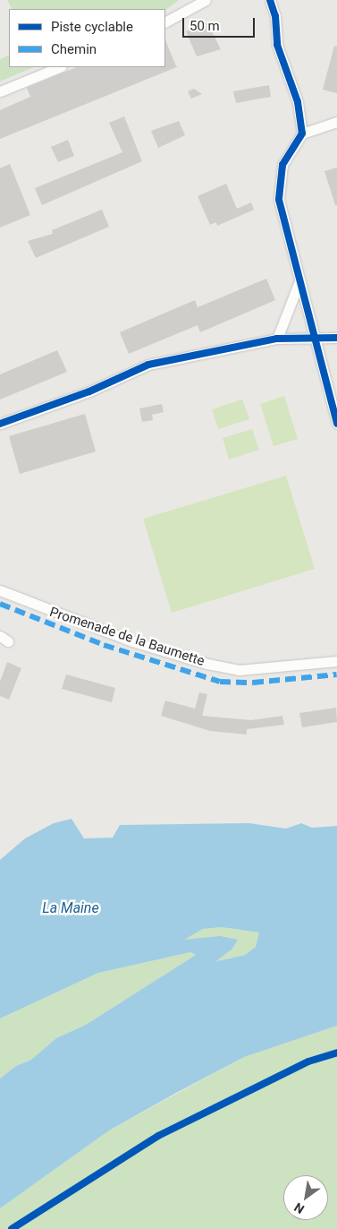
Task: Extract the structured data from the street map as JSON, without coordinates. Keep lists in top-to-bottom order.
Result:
{
  "streets": {
    "street": ["Promenade de la Baumette"]
  },
  "water": ["La Maine"],
  "legend": ["Piste cyclable", "Chemin"],
  "scale_bar": "50 m",
  "north": "bottom left"
}
